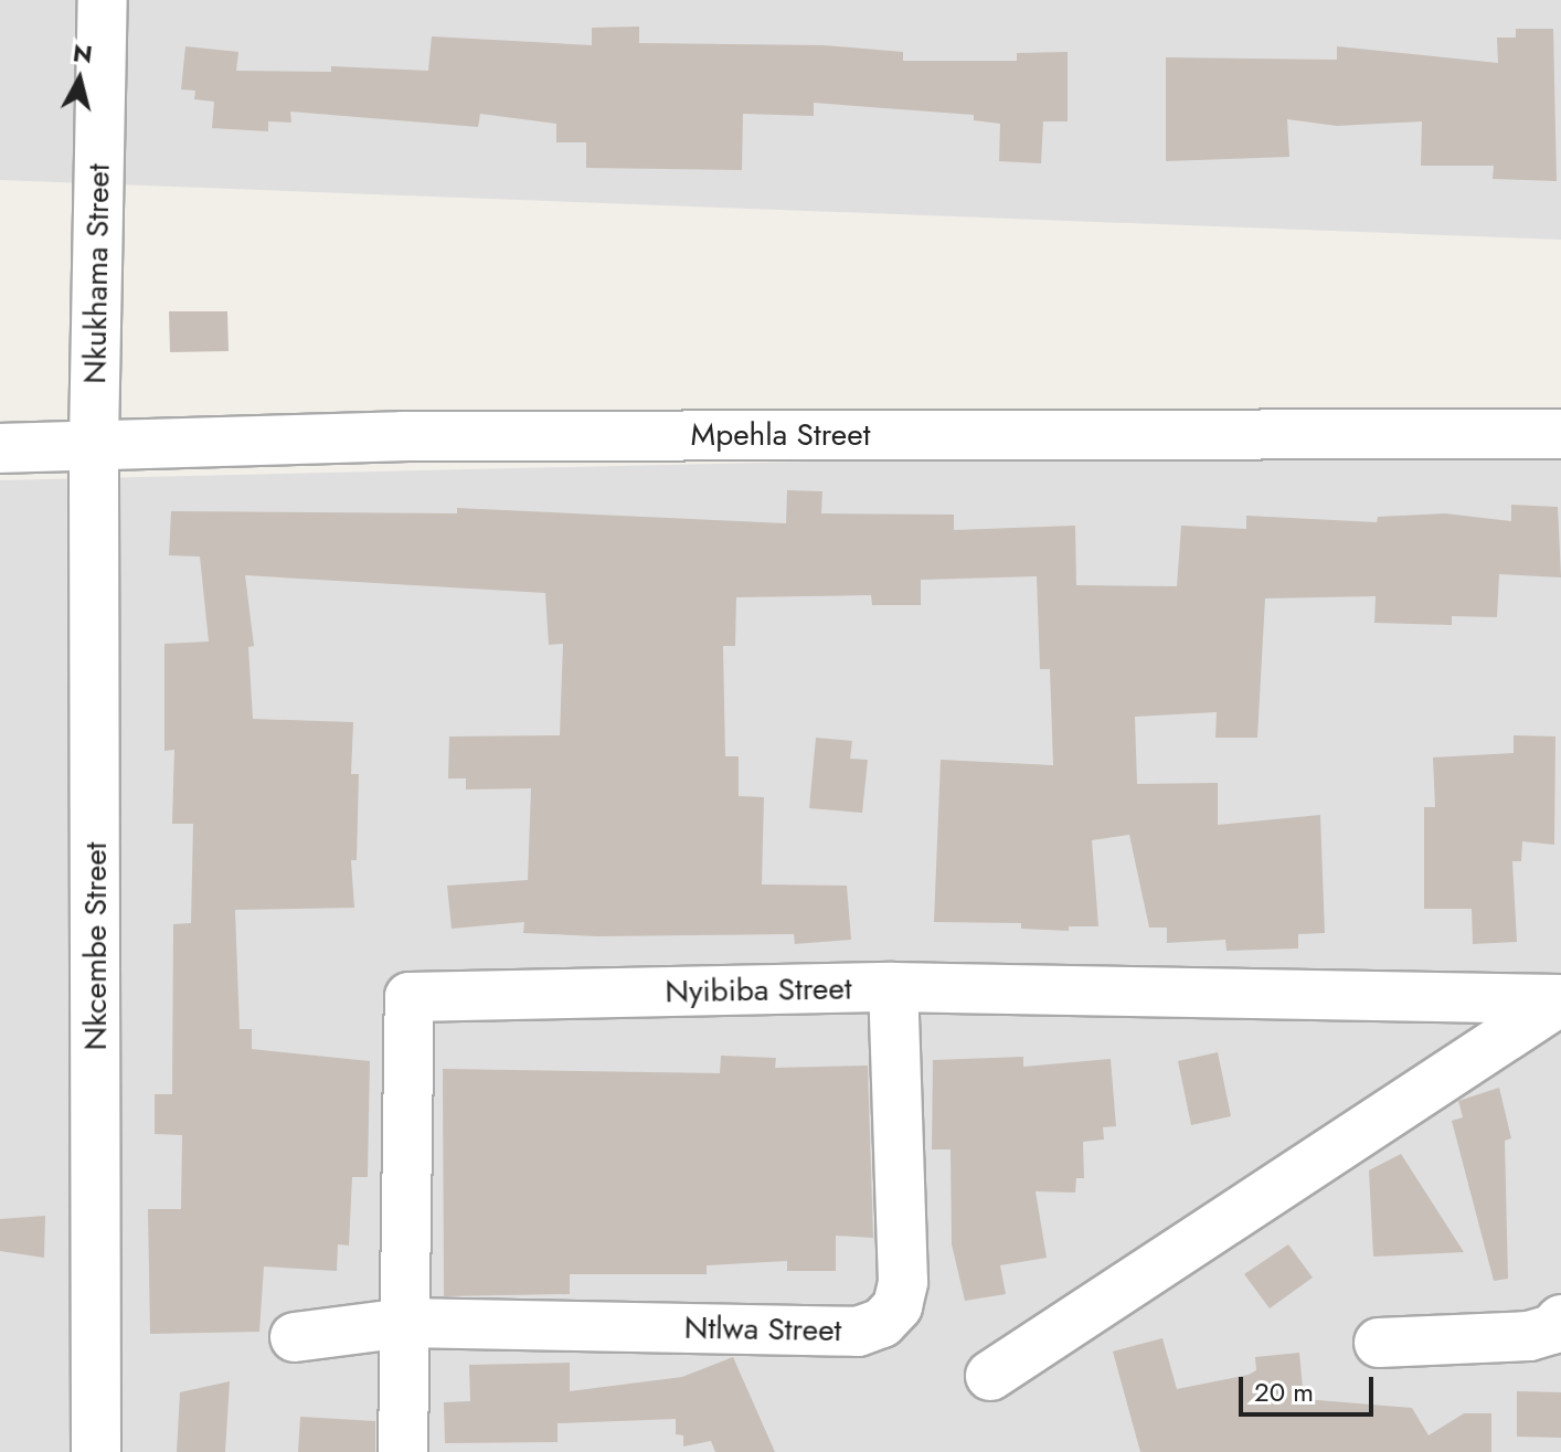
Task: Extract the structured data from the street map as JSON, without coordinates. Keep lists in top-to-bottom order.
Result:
{
  "streets": {
    "street": [
      "Nkukhama Street",
      "Mpehla Street",
      "Nkcembe Street",
      "Nyibiba Street",
      "Ntlwa Street"
    ]
  },
  "crossings": [
    ["Nkukhama Street", "Mpehla Street"],
    ["Nkukhama Street", "Nkcembe Street"],
    ["Mpehla Street", "Nkcembe Street"],
    ["Nyibiba Street", "Ntlwa Street"]
  ],
  "scale_bar": "20 m",
  "north": "top"
}
